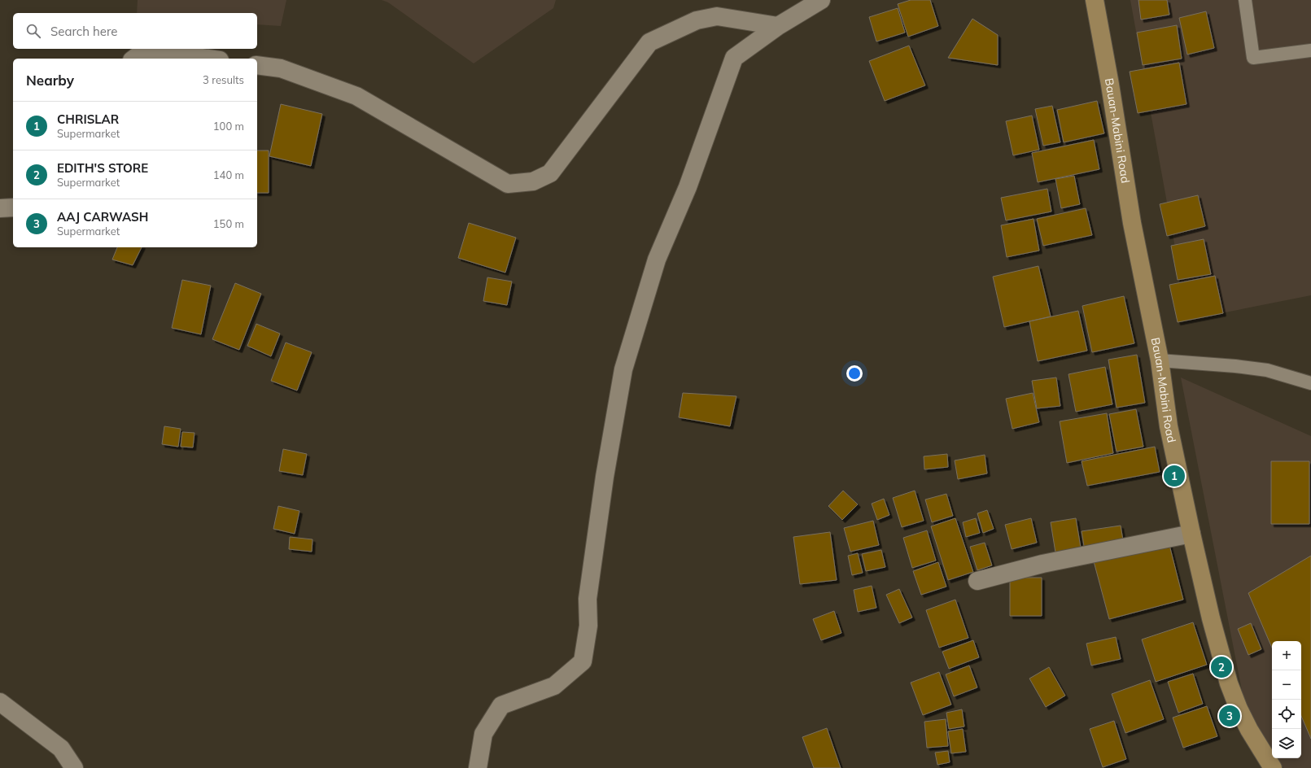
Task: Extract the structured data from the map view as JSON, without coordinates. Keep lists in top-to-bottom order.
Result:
{
  "streets": {
    "main road": ["Bauan-Mabini Road"]
  },
  "page": {
    "search": "Search here",
    "heading": ["Nearby", "3 results"],
    "list": [
      {
        "mark": "1",
        "name": "CHRISLAR",
        "note": "Supermarket",
        "value": "100 m"
      },
      {
        "mark": "2",
        "name": "EDITH'S STORE",
        "note": "Supermarket",
        "value": "140 m"
      },
      {
        "mark": "3",
        "name": "AAJ CARWASH",
        "note": "Supermarket",
        "value": "150 m"
      }
    ],
    "pins": ["1", "2", "3"],
    "map_buttons": ["+", "−"]
  }
}
